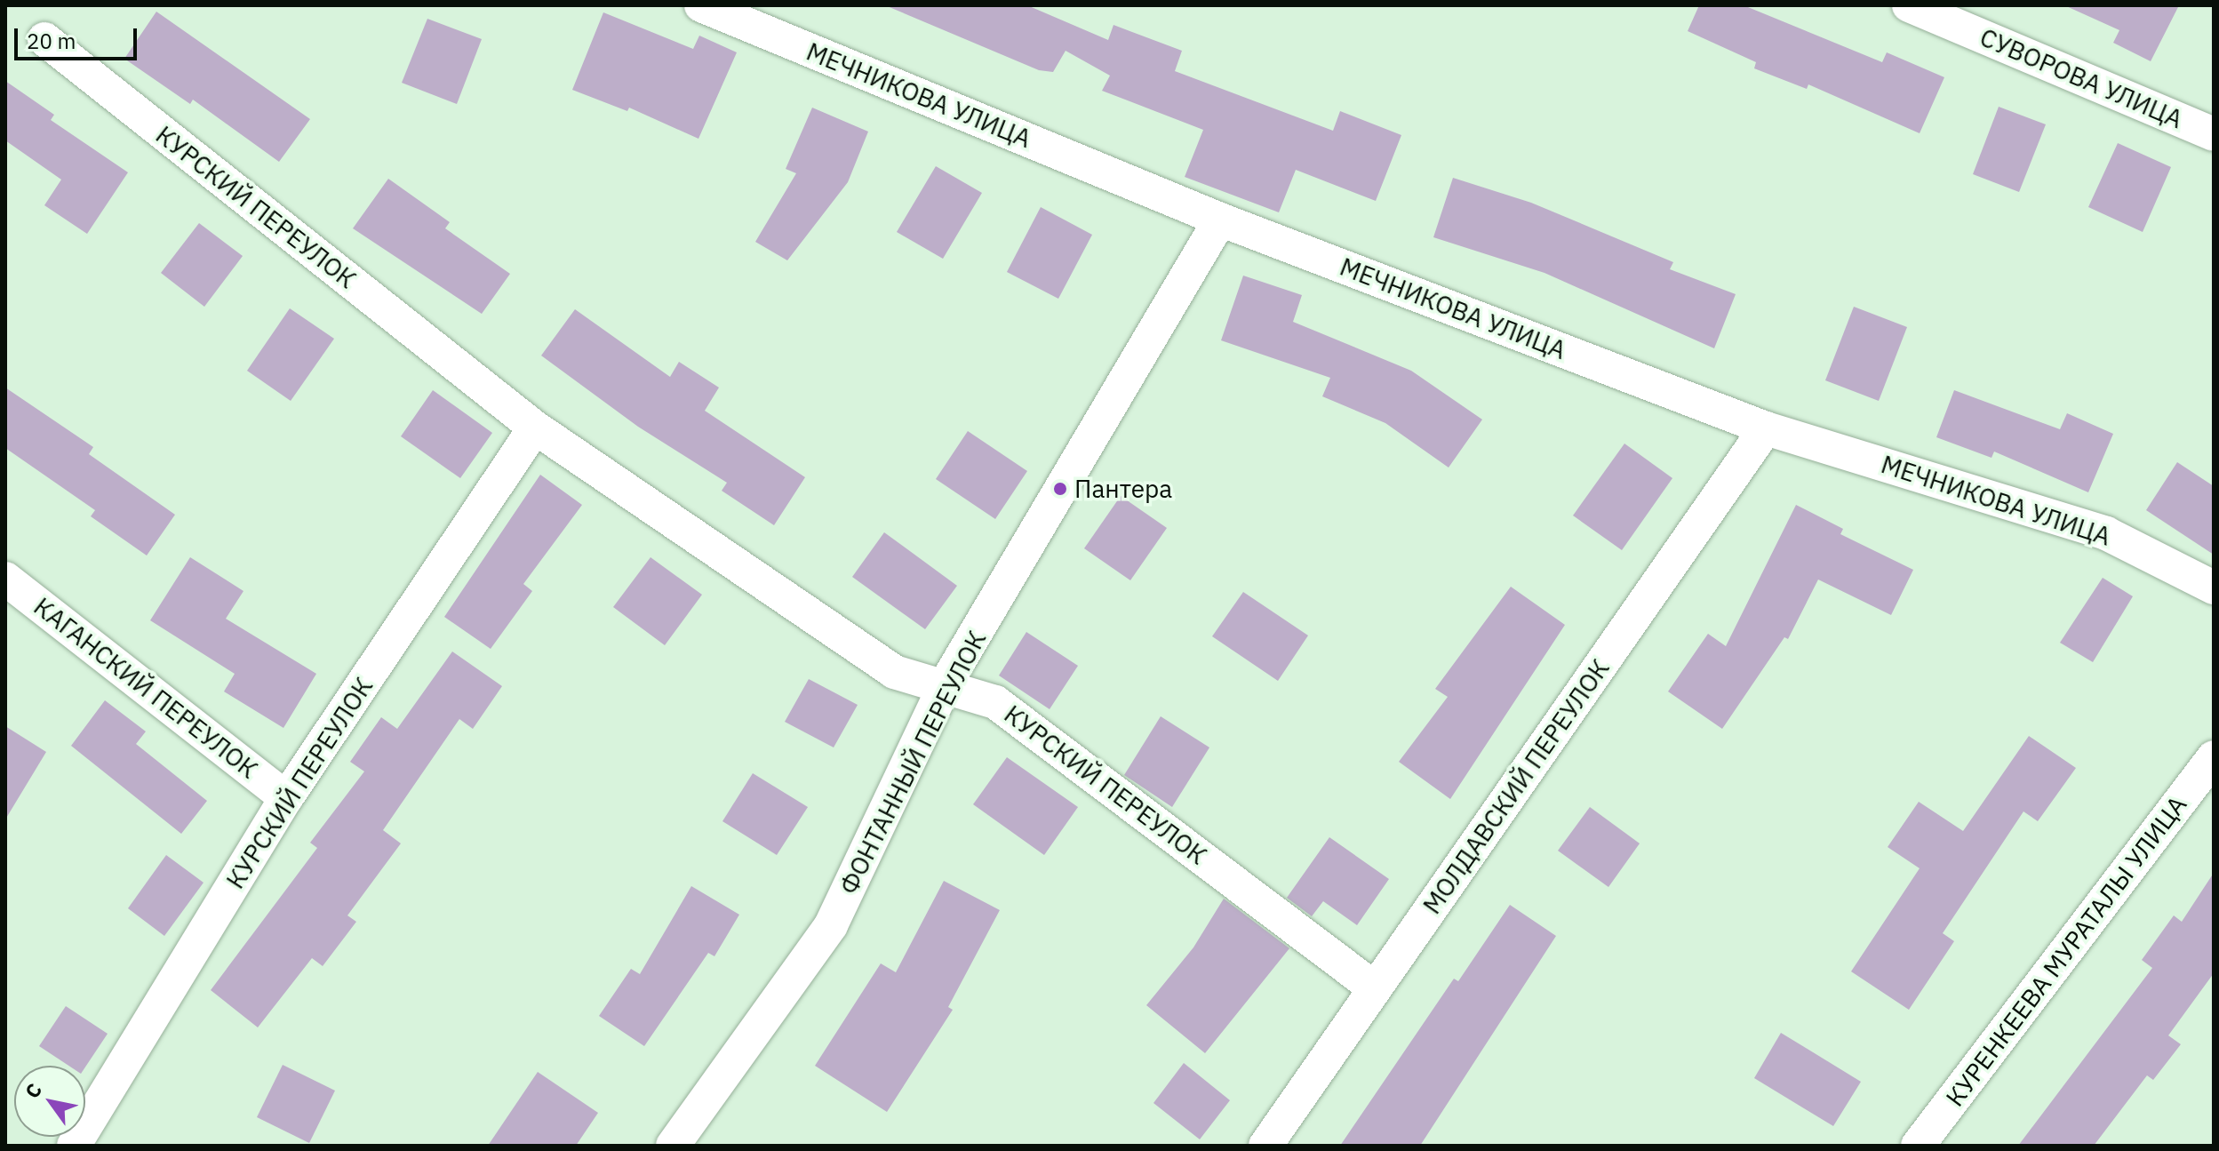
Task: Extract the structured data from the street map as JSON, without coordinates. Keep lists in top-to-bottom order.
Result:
{
  "streets": {
    "street": [
      "СУВОРОВА УЛИЦА",
      "МЕЧНИКОВА УЛИЦА",
      "КУРСКИЙ ПЕРЕУЛОК",
      "КАГАНСКИЙ ПЕРЕУЛОК",
      "ФОНТАННЫЙ ПЕРЕУЛОК",
      "МОЛДАВСКИЙ ПЕРЕУЛОК",
      "КУРЕНКЕЕВА МУРАТАЛЫ УЛИЦА"
    ]
  },
  "crossings": [
    ["МЕЧНИКОВА УЛИЦА", "ФОНТАННЫЙ ПЕРЕУЛОК"],
    ["МЕЧНИКОВА УЛИЦА", "МОЛДАВСКИЙ ПЕРЕУЛОК"],
    ["КУРСКИЙ ПЕРЕУЛОК", "КАГАНСКИЙ ПЕРЕУЛОК"],
    ["КУРСКИЙ ПЕРЕУЛОК", "ФОНТАННЫЙ ПЕРЕУЛОК"],
    ["КУРСКИЙ ПЕРЕУЛОК", "МОЛДАВСКИЙ ПЕРЕУЛОК"]
  ],
  "places": ["Пантера"],
  "scale_bar": "20 m",
  "north": "top left"
}
